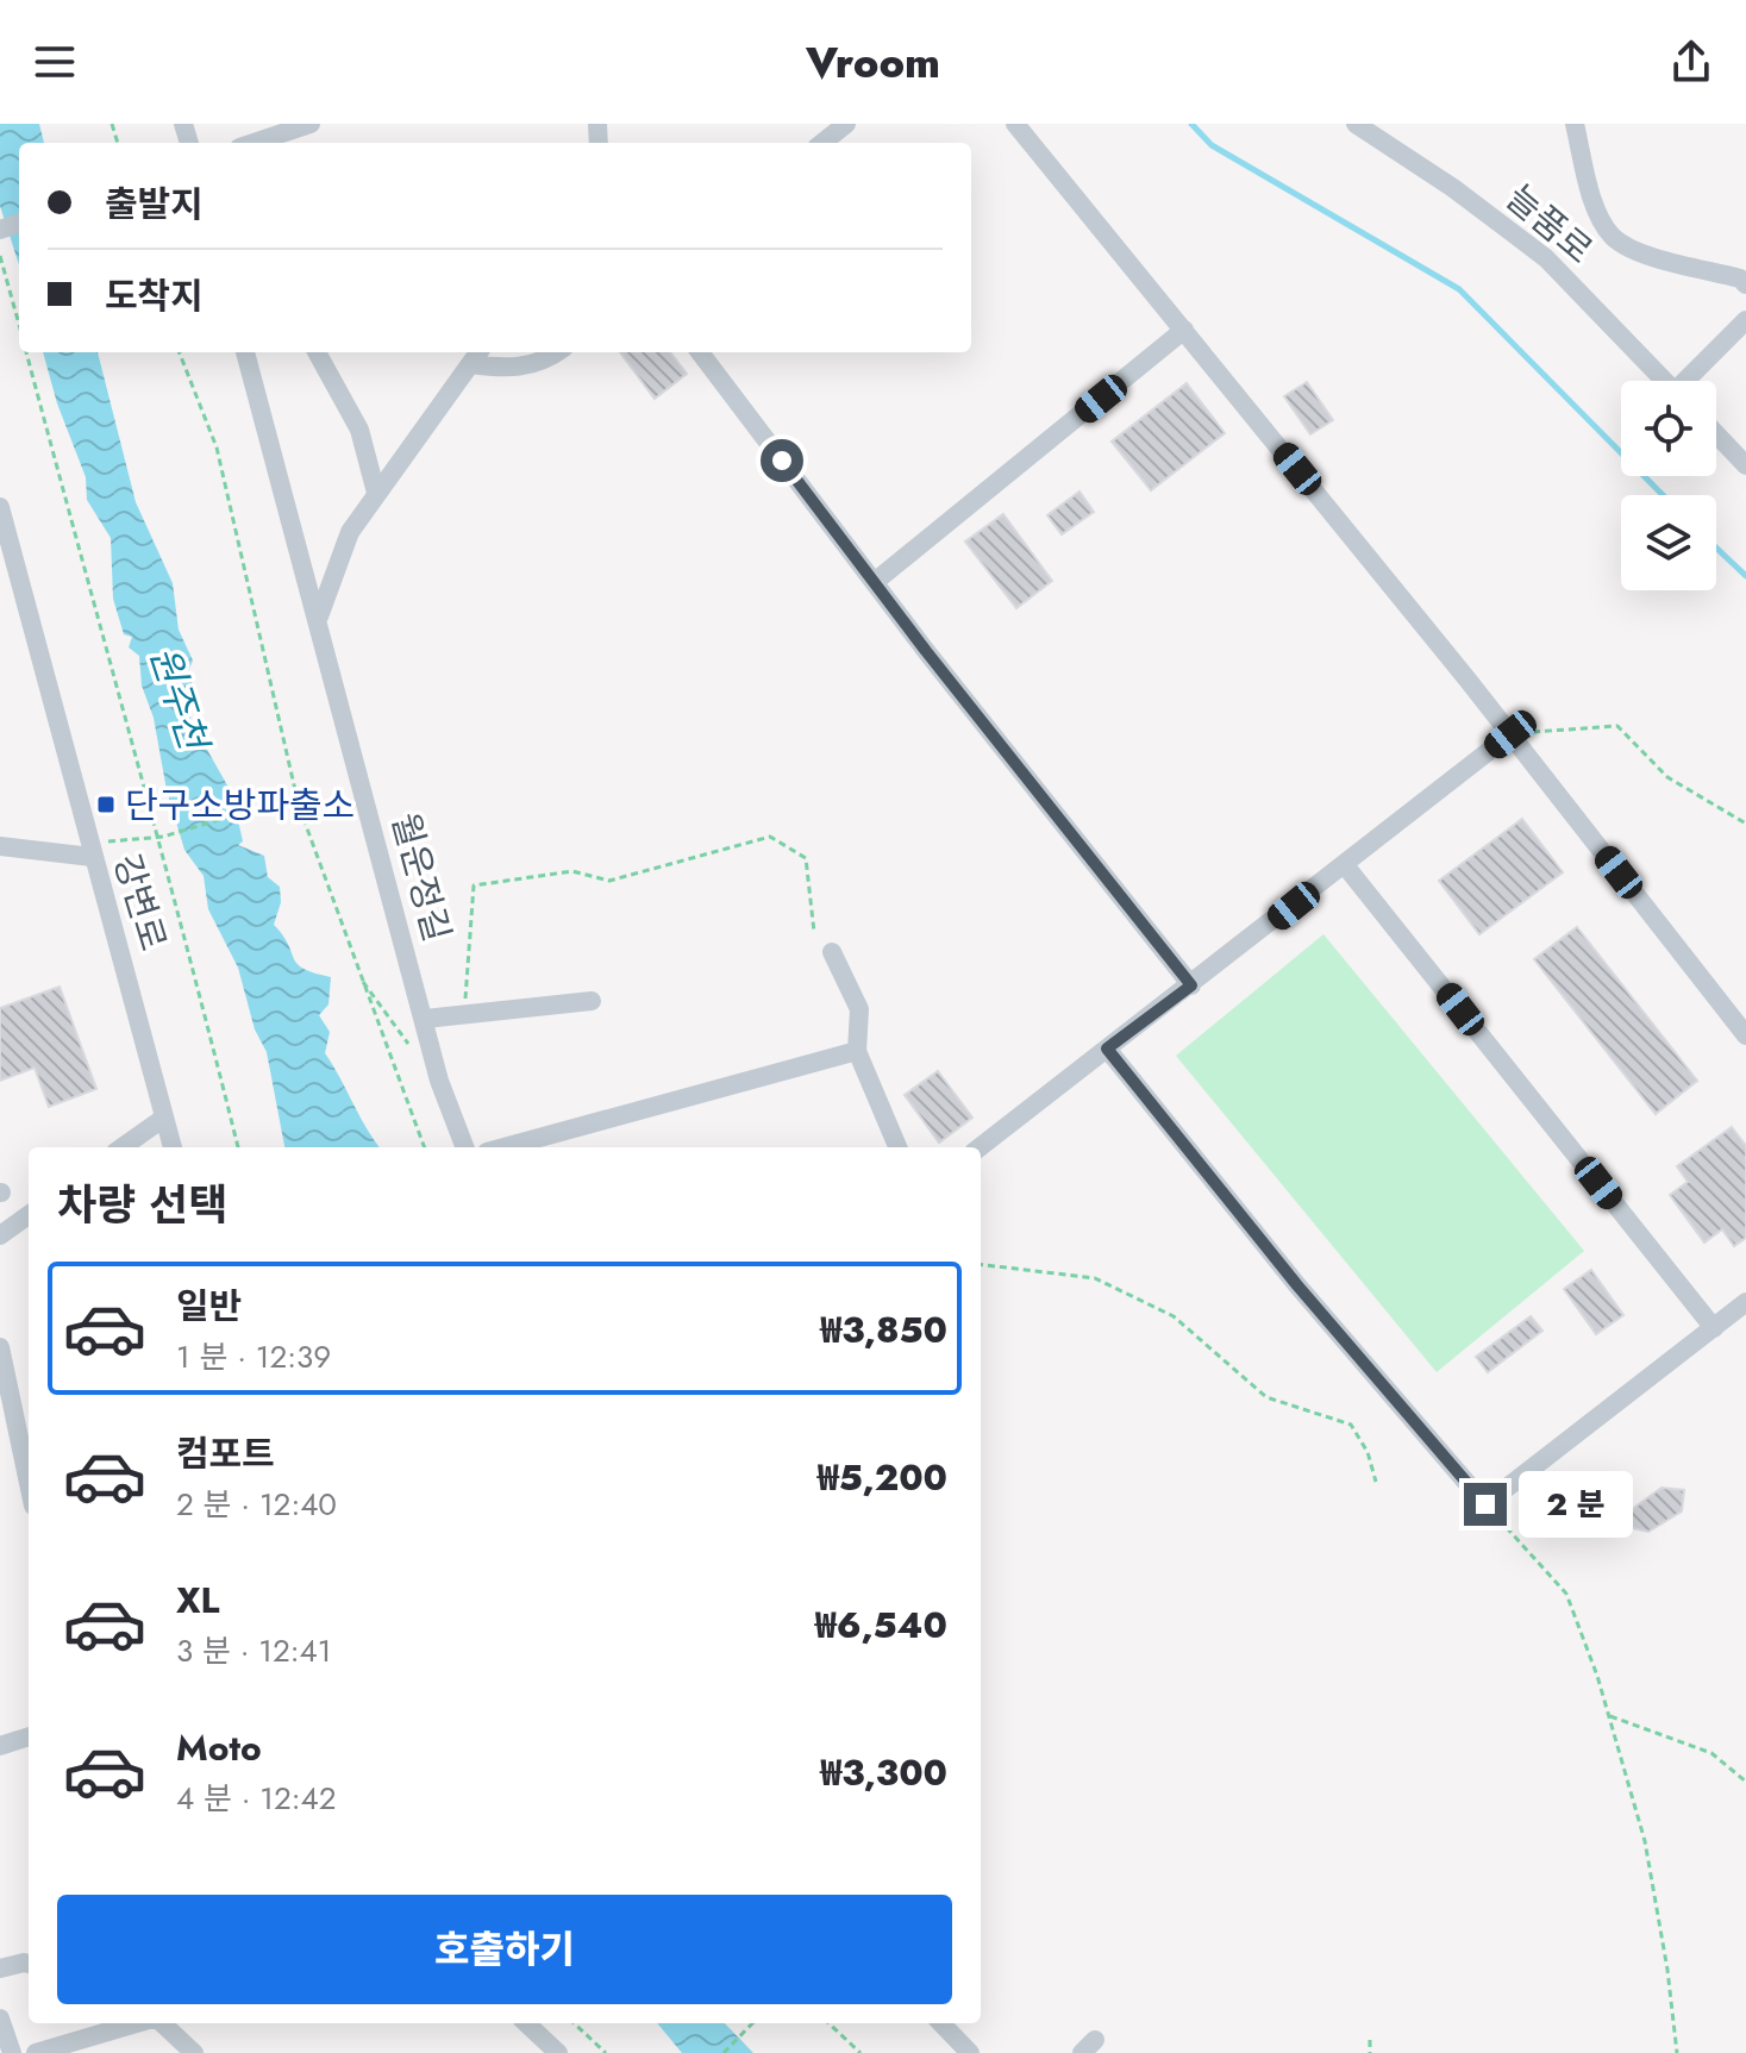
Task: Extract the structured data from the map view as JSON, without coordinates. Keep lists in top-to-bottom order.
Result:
{
  "streets": {
    "street": ["늘품로", "월운정길", "강변로"]
  },
  "water": ["원주천"],
  "places": {
    "transit": ["단구소방파출소"]
  },
  "page": {
    "header": "Vroom",
    "banner": ["출발지", "도착지"],
    "heading": "차량 선택",
    "list": [
      {
        "name": "일반",
        "note": "1 분 · 12:39",
        "value": "₩3,850"
      },
      {
        "name": "컴포트",
        "note": "2 분 · 12:40",
        "value": "₩5,200"
      },
      {
        "name": "XL",
        "note": "3 분 · 12:41",
        "value": "₩6,540"
      },
      {
        "name": "Moto",
        "note": "4 분 · 12:42",
        "value": "₩3,300"
      }
    ],
    "bubble": "2 분",
    "buttons": "호출하기"
  }
}
